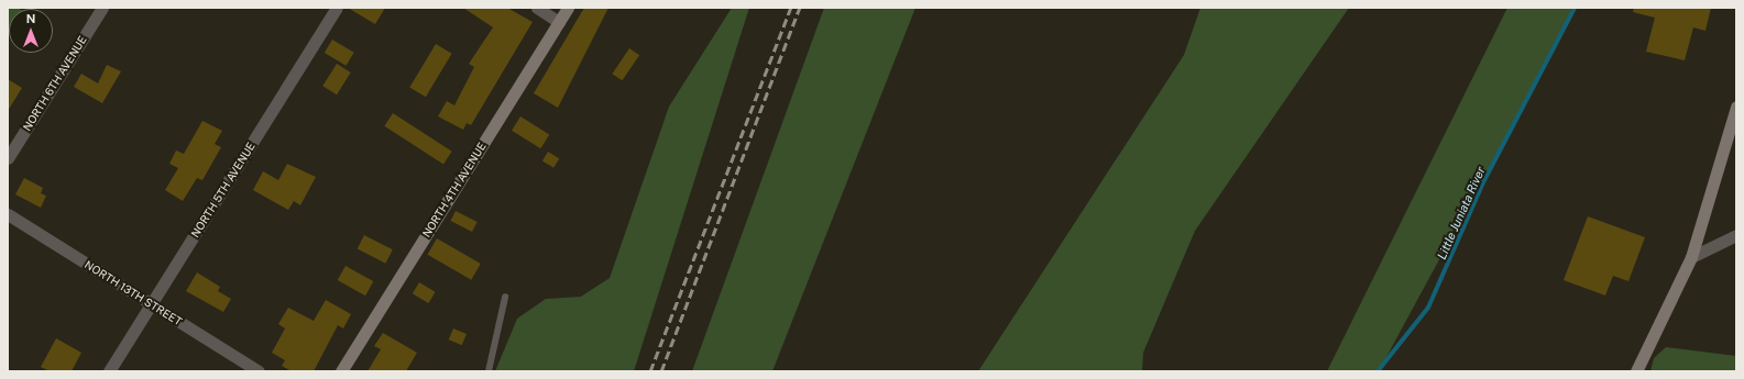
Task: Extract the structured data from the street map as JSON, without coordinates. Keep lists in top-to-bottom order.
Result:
{
  "streets": {
    "main road": ["NORTH 4TH AVENUE"],
    "street": ["NORTH 6TH AVENUE", "NORTH 5TH AVENUE", "NORTH 13TH STREET"]
  },
  "crossings": [
    ["NORTH 5TH AVENUE", "NORTH 13TH STREET"]
  ],
  "water": ["Little Juniata River"],
  "north": "top"
}
